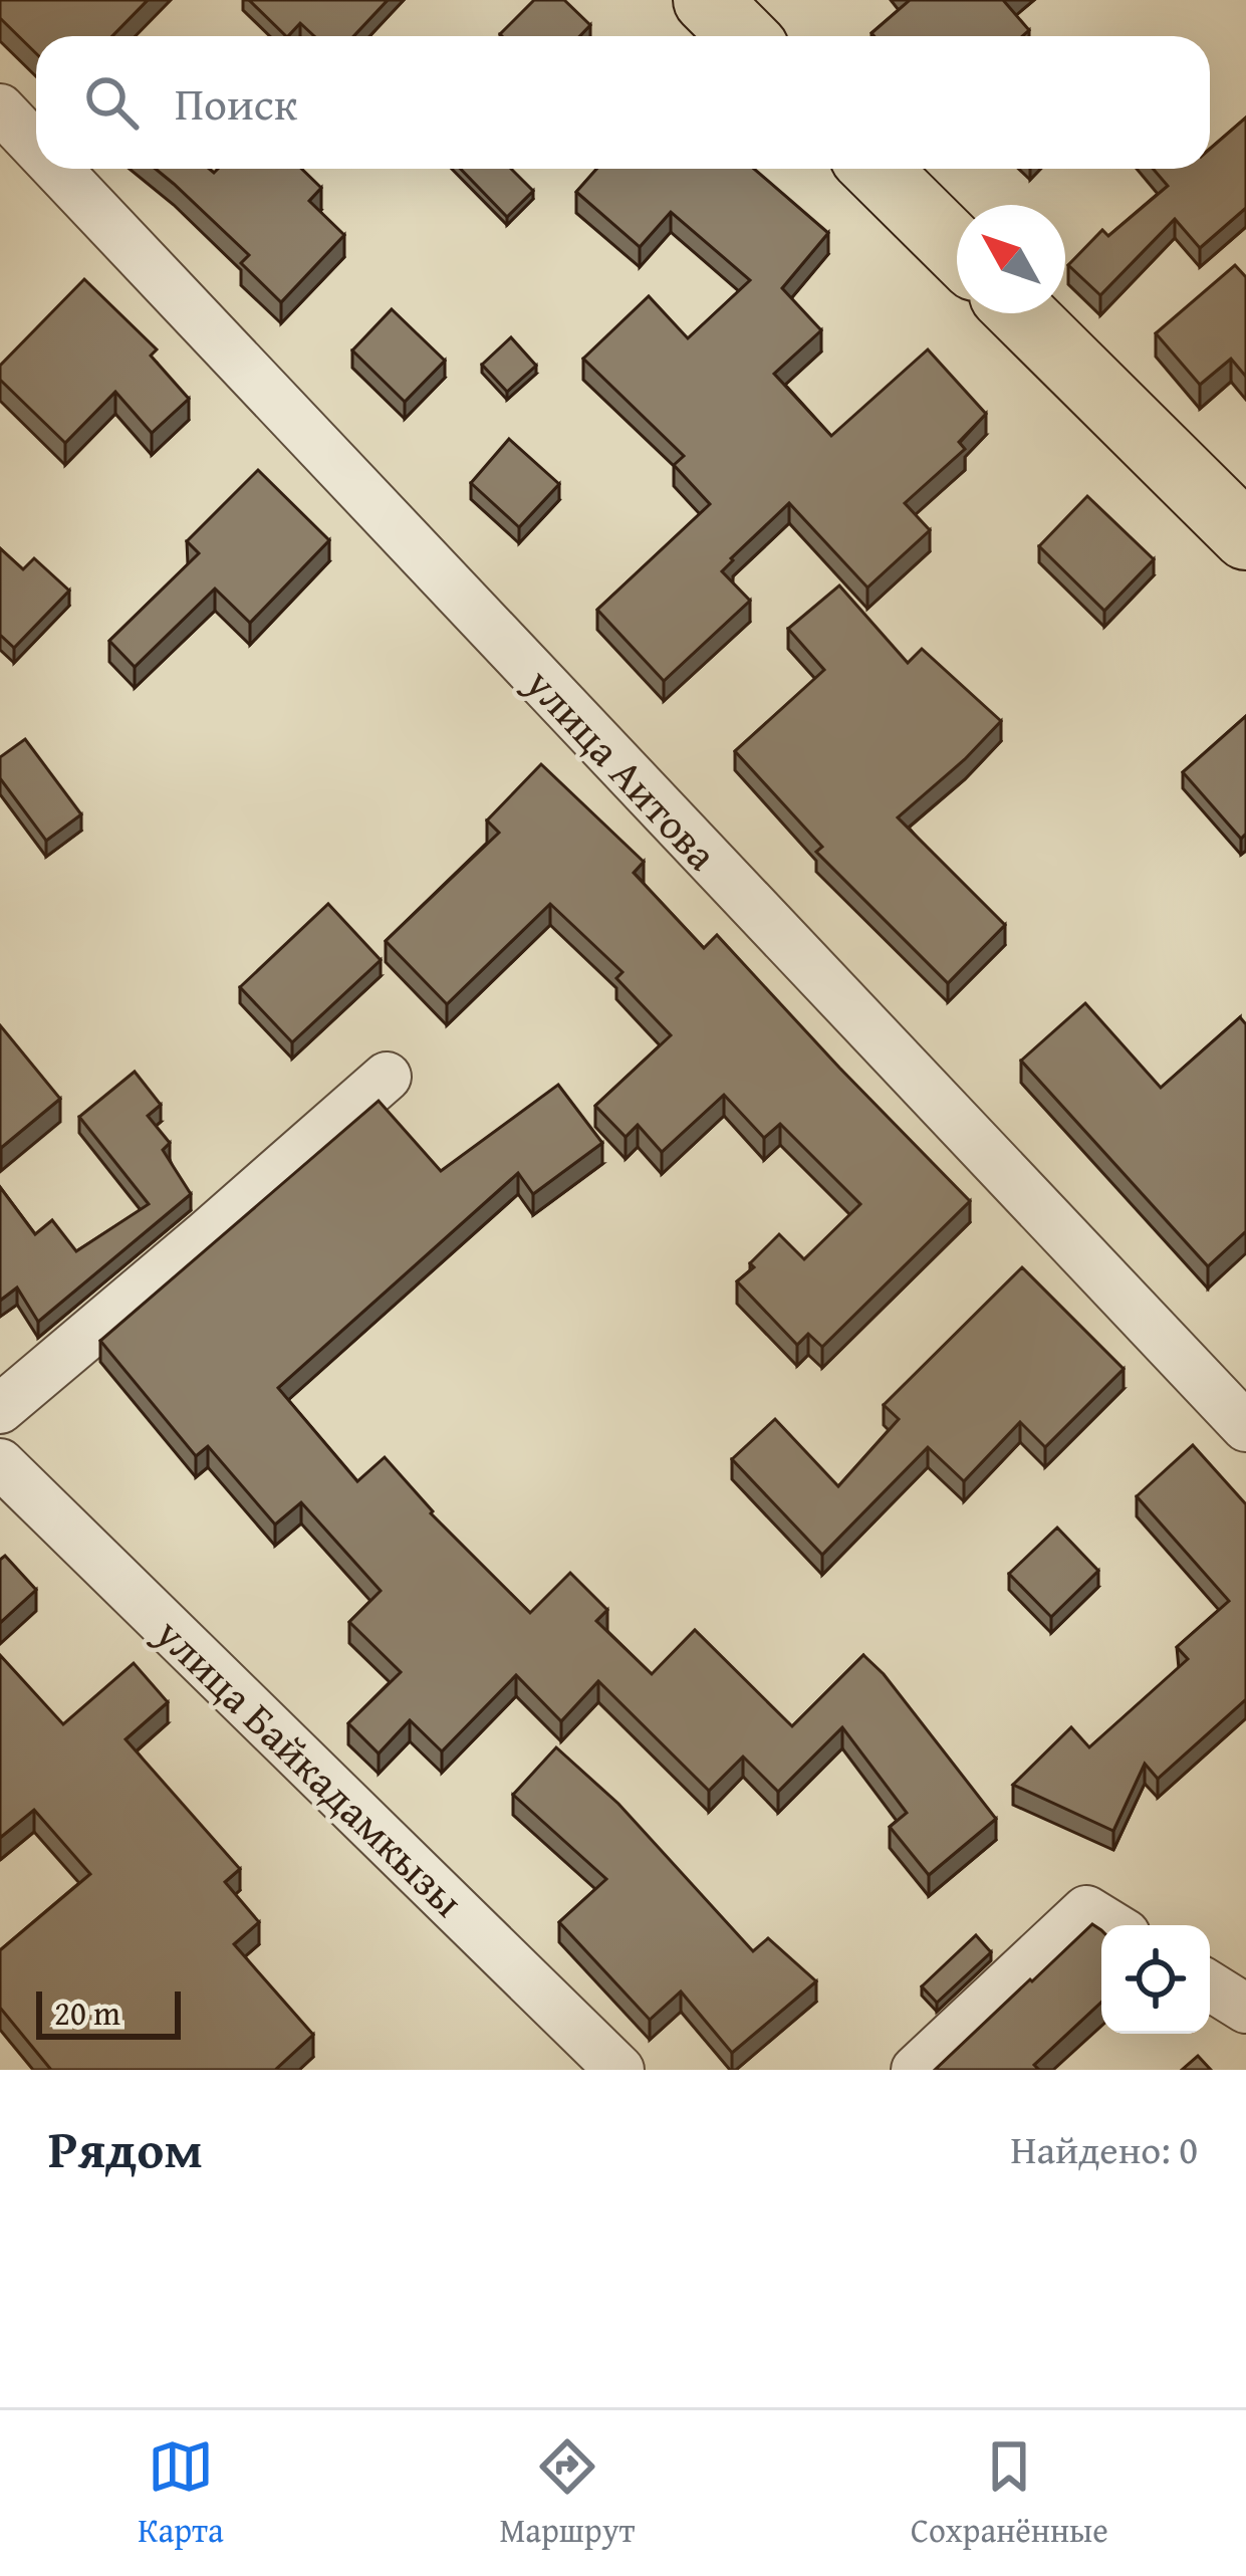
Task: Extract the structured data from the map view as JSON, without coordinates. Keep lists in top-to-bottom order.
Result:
{
  "streets": {
    "street": ["улица Аитова", "улица Байкадамкызы"]
  },
  "scale_bar": "20 m",
  "north": "top left",
  "page": {
    "search": "Поиск",
    "scale": "20 m",
    "heading": ["Рядом", "Найдено: 0"],
    "nav": ["Карта", "Маршрут", "Сохранённые"]
  }
}
